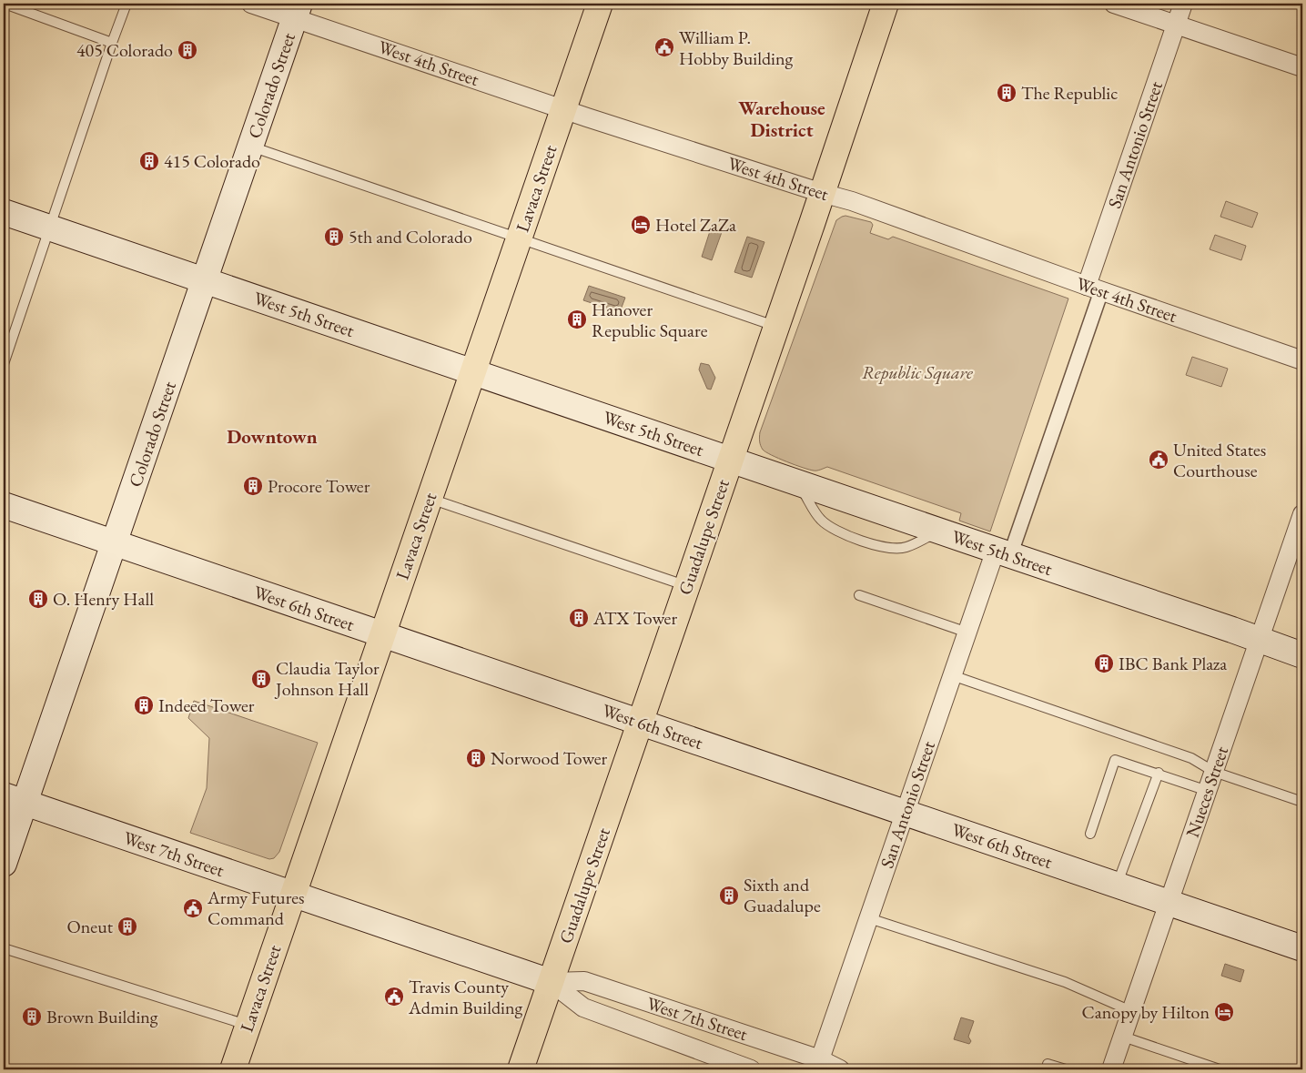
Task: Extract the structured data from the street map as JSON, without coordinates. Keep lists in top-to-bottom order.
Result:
{
  "streets": {
    "main road": [
      "Colorado Street",
      "Lavaca Street",
      "West 5th Street",
      "Guadalupe Street",
      "West 6th Street",
      "West 7th Street"
    ],
    "street": ["West 4th Street", "San Antonio Street", "Nueces Street"]
  },
  "crossings": [
    ["West 4th Street", "Colorado Street"],
    ["West 4th Street", "San Antonio Street"],
    ["West 4th Street", "Lavaca Street"],
    ["West 4th Street", "Guadalupe Street"],
    ["Colorado Street", "West 5th Street"],
    ["Colorado Street", "West 6th Street"],
    ["Colorado Street", "West 7th Street"],
    ["San Antonio Street", "West 5th Street"],
    ["San Antonio Street", "West 6th Street"],
    ["San Antonio Street", "West 7th Street"],
    ["Lavaca Street", "West 5th Street"],
    ["Lavaca Street", "West 6th Street"],
    ["Lavaca Street", "West 7th Street"],
    ["West 5th Street", "Guadalupe Street"],
    ["West 5th Street", "Nueces Street"],
    ["Guadalupe Street", "West 6th Street"],
    ["Guadalupe Street", "West 7th Street"],
    ["West 6th Street", "Nueces Street"]
  ],
  "districts": ["Warehouse District", "Downtown"],
  "parks": ["Republic Square"],
  "places": {
    "public building": [
      "William P. Hobby Building",
      "United States Courthouse",
      "Army Futures Command",
      "Travis County Admin Building"
    ],
    "building": [
      "405 Colorado",
      "The Republic",
      "415 Colorado",
      "5th and Colorado",
      "Hanover Republic Square",
      "Procore Tower",
      "O. Henry Hall",
      "ATX Tower",
      "IBC Bank Plaza",
      "Claudia Taylor Johnson Hall",
      "Indeed Tower",
      "Norwood Tower",
      "Sixth and Guadalupe",
      "Oneut",
      "Brown Building"
    ],
    "hotel": ["Hotel ZaZa", "Canopy by Hilton"]
  }
}
